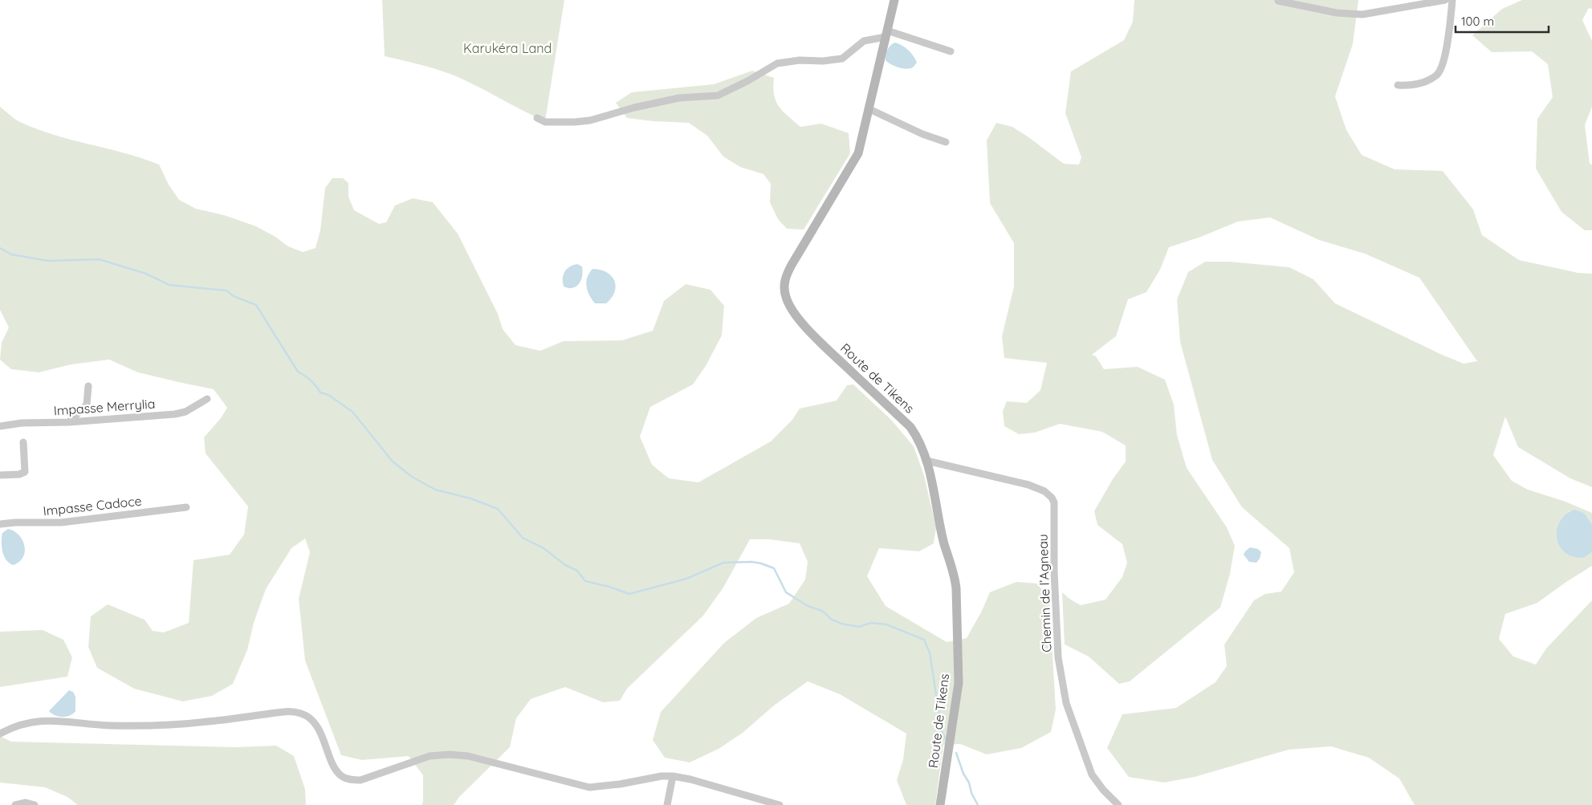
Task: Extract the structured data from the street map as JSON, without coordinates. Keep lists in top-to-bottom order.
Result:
{
  "streets": {
    "street": [
      "Route de Tikens",
      "Impasse Merrylia",
      "Impasse Cadoce",
      "Chemin de l’Agneau"
    ]
  },
  "crossings": [
    ["Route de Tikens", "Chemin de l’Agneau"]
  ],
  "parks": ["Karukéra Land"],
  "scale_bar": "100 m"
}
